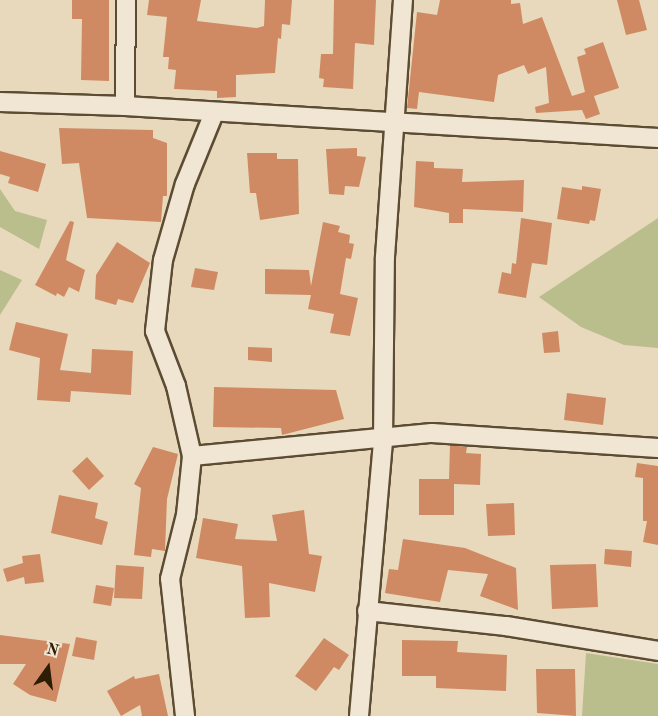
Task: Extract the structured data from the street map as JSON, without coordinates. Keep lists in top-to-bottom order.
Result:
{
  "north": "top"
}
